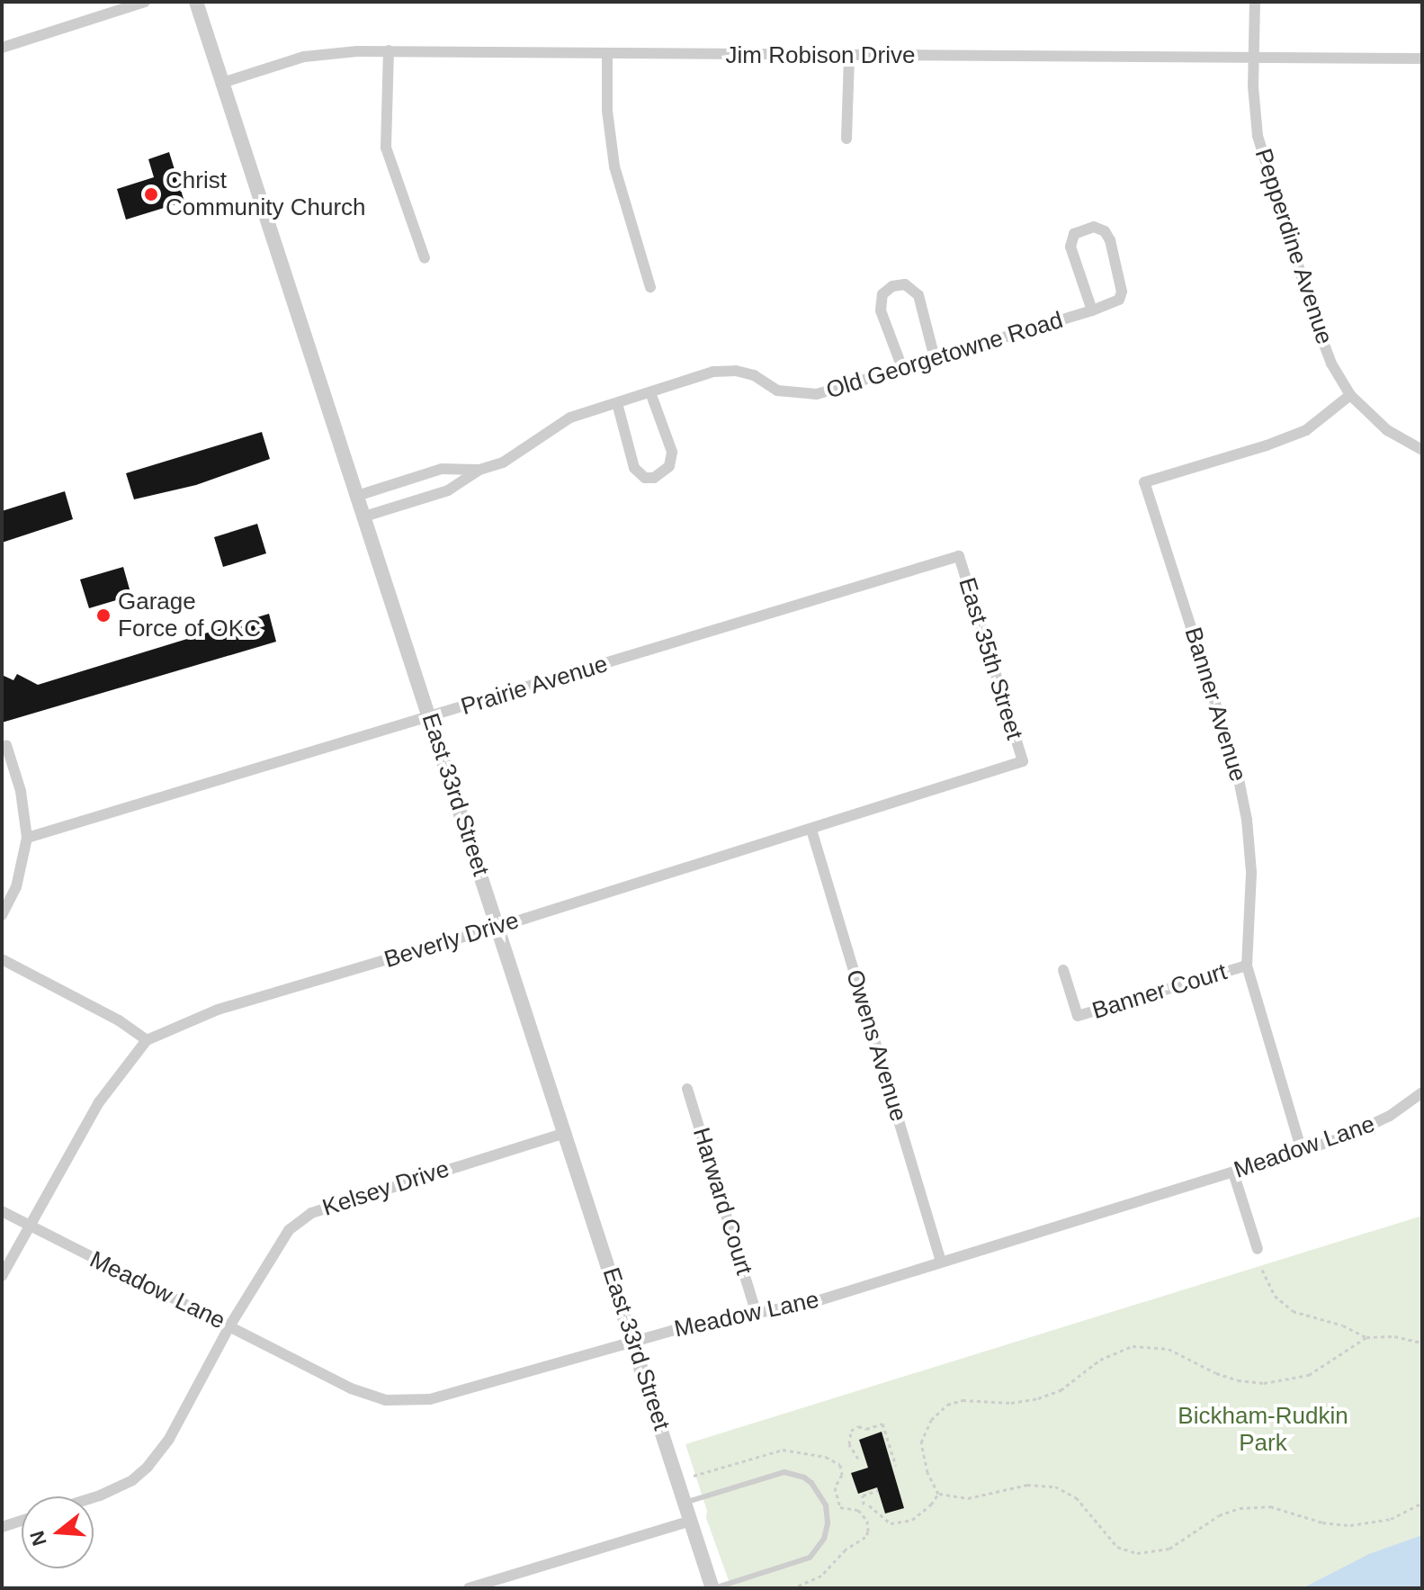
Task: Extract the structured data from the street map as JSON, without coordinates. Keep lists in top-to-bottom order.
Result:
{
  "streets": {
    "street": [
      "Jim Robison Drive",
      "Pepperdine Avenue",
      "Old Georgetowne Road",
      "East 35th Street",
      "Prairie Avenue",
      "Banner Avenue",
      "East 33rd Street",
      "Beverly Drive",
      "Banner Court",
      "Owens Avenue",
      "Meadow Lane",
      "Kelsey Drive",
      "Harward Court"
    ]
  },
  "crossings": [
    ["Jim Robison Drive", "Pepperdine Avenue"],
    ["Jim Robison Drive", "East 33rd Street"],
    ["Pepperdine Avenue", "Banner Avenue"],
    ["Old Georgetowne Road", "East 33rd Street"],
    ["East 35th Street", "Prairie Avenue"],
    ["East 35th Street", "Beverly Drive"],
    ["Prairie Avenue", "East 33rd Street"],
    ["Banner Avenue", "Banner Court"],
    ["Banner Avenue", "Meadow Lane"],
    ["East 33rd Street", "Beverly Drive"],
    ["East 33rd Street", "Meadow Lane"],
    ["East 33rd Street", "Kelsey Drive"],
    ["Beverly Drive", "Owens Avenue"],
    ["Beverly Drive", "Meadow Lane"],
    ["Owens Avenue", "Meadow Lane"],
    ["Meadow Lane", "Kelsey Drive"],
    ["Meadow Lane", "Harward Court"]
  ],
  "parks": ["Bickham-Rudkin Park"],
  "places": ["Christ Community Church", "Garage Force of OKC"],
  "north": "left"
}
